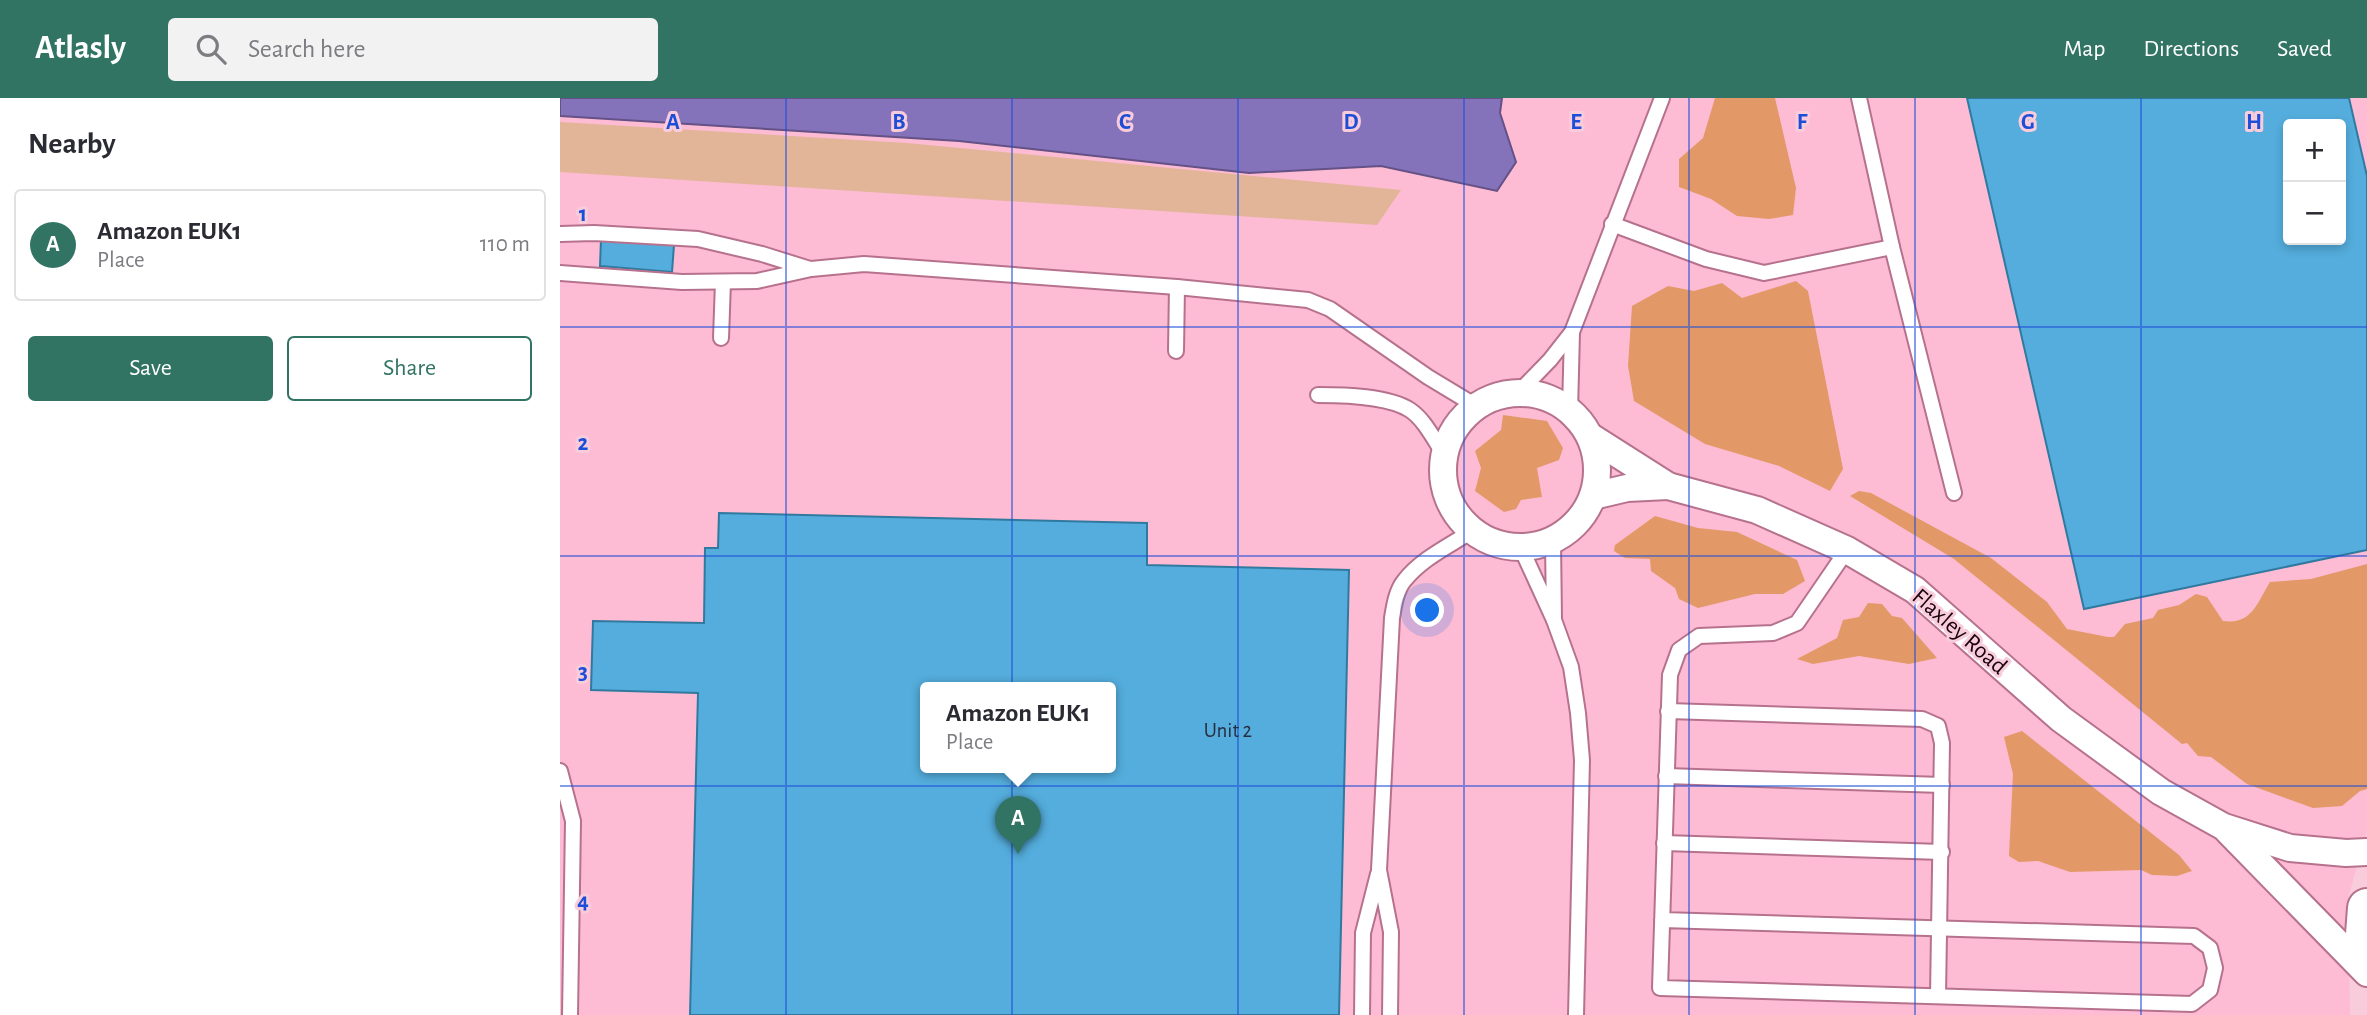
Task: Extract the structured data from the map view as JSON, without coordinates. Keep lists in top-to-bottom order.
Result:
{
  "streets": {
    "street": ["Flaxley Road"]
  },
  "house_numbers": ["Unit 2"],
  "page": {
    "header": "Atlasly",
    "search": "Search here",
    "nav": ["Map", "Directions", "Saved"],
    "heading": "Nearby",
    "map_buttons": ["+", "−"],
    "list": [
      {
        "mark": "A",
        "name": "Amazon EUK1",
        "note": "Place",
        "value": "110 m"
      }
    ],
    "buttons": ["Save", "Share"],
    "popup": ["Amazon EUK1", "Place"],
    "pins": "A"
  },
  "grid": {
    "columns": [
      "A",
      "B",
      "C",
      "D",
      "E",
      "F",
      "G",
      "H"
    ],
    "rows": [
      "1",
      "2",
      "3",
      "4"
    ]
  }
}
